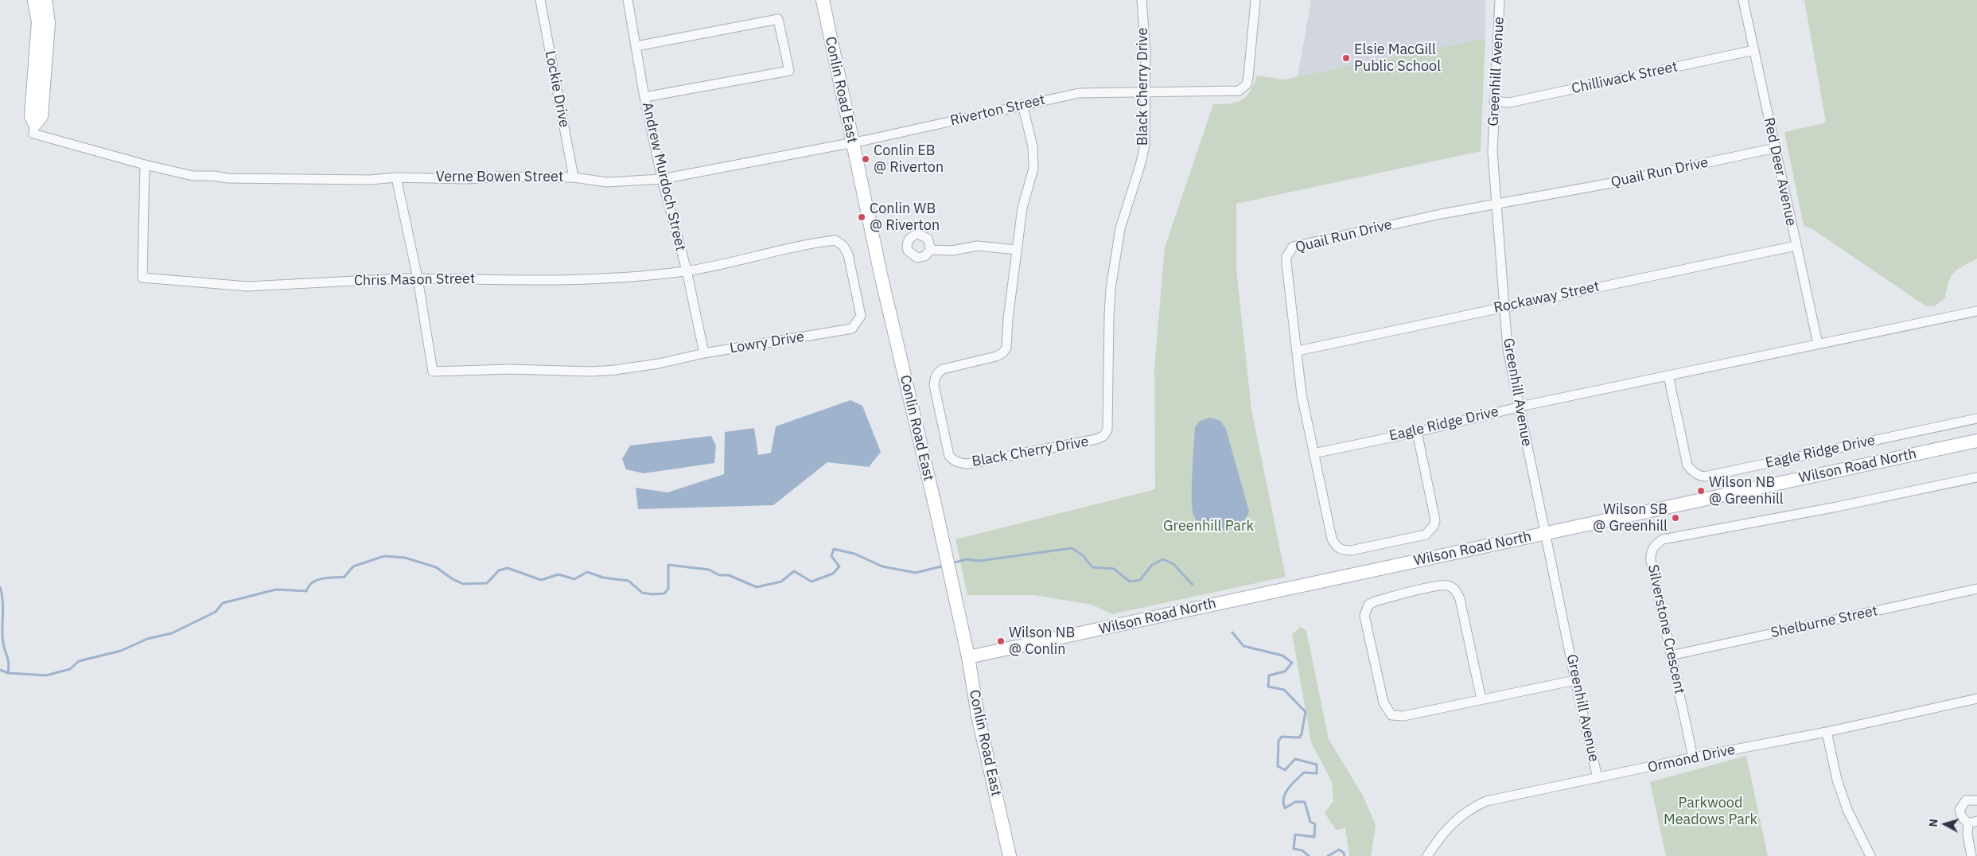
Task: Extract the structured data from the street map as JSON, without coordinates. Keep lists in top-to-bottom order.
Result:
{
  "streets": {
    "street": [
      "Greenhill Avenue",
      "Chilliwack Street",
      "Black Cherry Drive",
      "Lockie Drive",
      "Conlin Road East",
      "Riverton Street",
      "Red Deer Avenue",
      "Quail Run Drive",
      "Andrew Murdoch Street",
      "Verne Bowen Street",
      "Chris Mason Street",
      "Rockaway Street",
      "Lowry Drive",
      "Eagle Ridge Drive",
      "Wilson Road North",
      "Shelburne Street",
      "Silverstone Crescent",
      "Ormond Drive"
    ]
  },
  "crossings": [
    ["Greenhill Avenue", "Chilliwack Street"],
    ["Greenhill Avenue", "Quail Run Drive"],
    ["Greenhill Avenue", "Rockaway Street"],
    ["Greenhill Avenue", "Eagle Ridge Drive"],
    ["Greenhill Avenue", "Wilson Road North"],
    ["Greenhill Avenue", "Ormond Drive"],
    ["Chilliwack Street", "Red Deer Avenue"],
    ["Black Cherry Drive", "Riverton Street"],
    ["Lockie Drive", "Verne Bowen Street"],
    ["Conlin Road East", "Riverton Street"],
    ["Conlin Road East", "Verne Bowen Street"],
    ["Conlin Road East", "Wilson Road North"],
    ["Riverton Street", "Verne Bowen Street"],
    ["Red Deer Avenue", "Quail Run Drive"],
    ["Red Deer Avenue", "Rockaway Street"],
    ["Red Deer Avenue", "Eagle Ridge Drive"],
    ["Quail Run Drive", "Rockaway Street"],
    ["Quail Run Drive", "Eagle Ridge Drive"],
    ["Andrew Murdoch Street", "Verne Bowen Street"],
    ["Andrew Murdoch Street", "Chris Mason Street"],
    ["Andrew Murdoch Street", "Lowry Drive"],
    ["Verne Bowen Street", "Chris Mason Street"],
    ["Chris Mason Street", "Lowry Drive"],
    ["Shelburne Street", "Silverstone Crescent"],
    ["Silverstone Crescent", "Ormond Drive"]
  ],
  "parks": ["Greenhill Park", "Parkwood Meadows Park"],
  "places": [
    "Elsie MacGill Public School",
    "Conlin EB @ Riverton",
    "Conlin WB @ Riverton",
    "Wilson NB @ Greenhill",
    "Wilson SB @ Greenhill",
    "Wilson NB @ Conlin"
  ],
  "north": "left"
}
